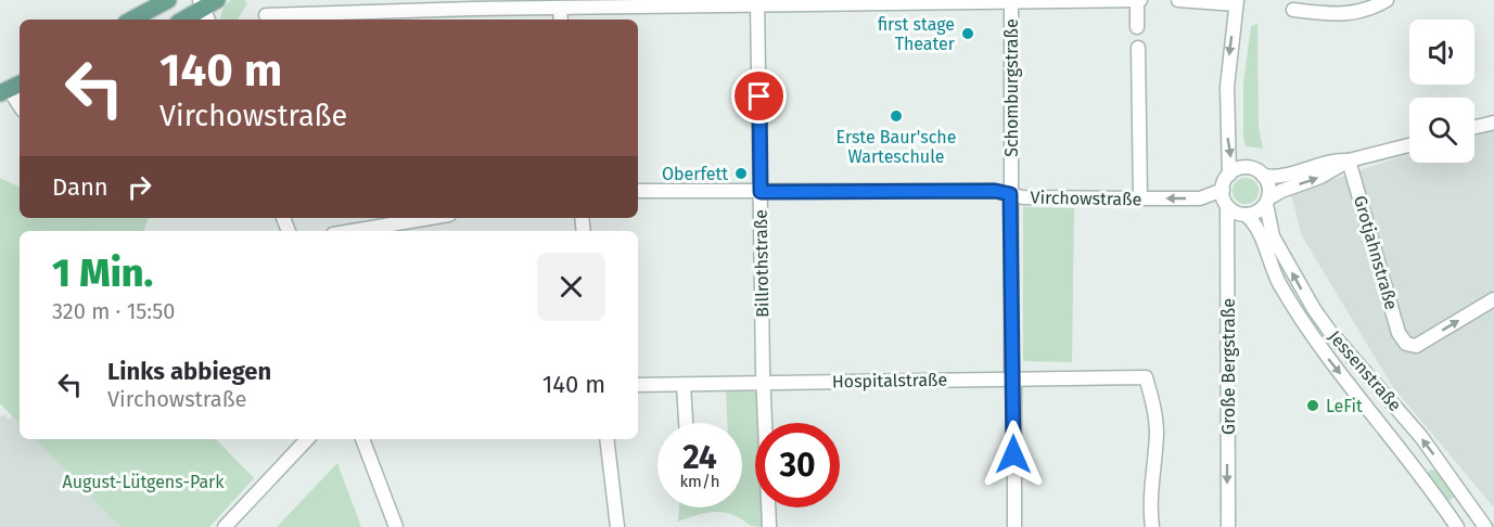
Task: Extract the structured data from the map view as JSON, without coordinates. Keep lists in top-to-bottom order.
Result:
{
  "streets": {
    "street": [
      "Schomburgstraße",
      "Virchowstraße",
      "Grotjahnstraße",
      "Billrothstraße",
      "Große Bergstraße",
      "Jessenstraße",
      "Hospitalstraße"
    ]
  },
  "crossings": [
    ["Schomburgstraße", "Virchowstraße"],
    ["Schomburgstraße", "Hospitalstraße"],
    ["Virchowstraße", "Billrothstraße"],
    ["Virchowstraße", "Große Bergstraße"],
    ["Virchowstraße", "Jessenstraße"],
    ["Billrothstraße", "Hospitalstraße"],
    ["Große Bergstraße", "Jessenstraße"]
  ],
  "one_way": ["Große Bergstraße"],
  "parks": ["August-Lütgens-Park"],
  "places": [
    "first stage Theater",
    "Erste Baur'sche Warteschule",
    "Oberfett",
    "LeFit"
  ],
  "page": {
    "turn": ["140 m", "Virchowstraße"],
    "then": "Dann",
    "heading": ["1 Min.", "320 m · 15:50"],
    "list": [
      {
        "name": "Links abbiegen",
        "note": "Virchowstraße",
        "value": "140 m"
      }
    ],
    "speed": "24 km/h",
    "limit": "30"
  }
}
